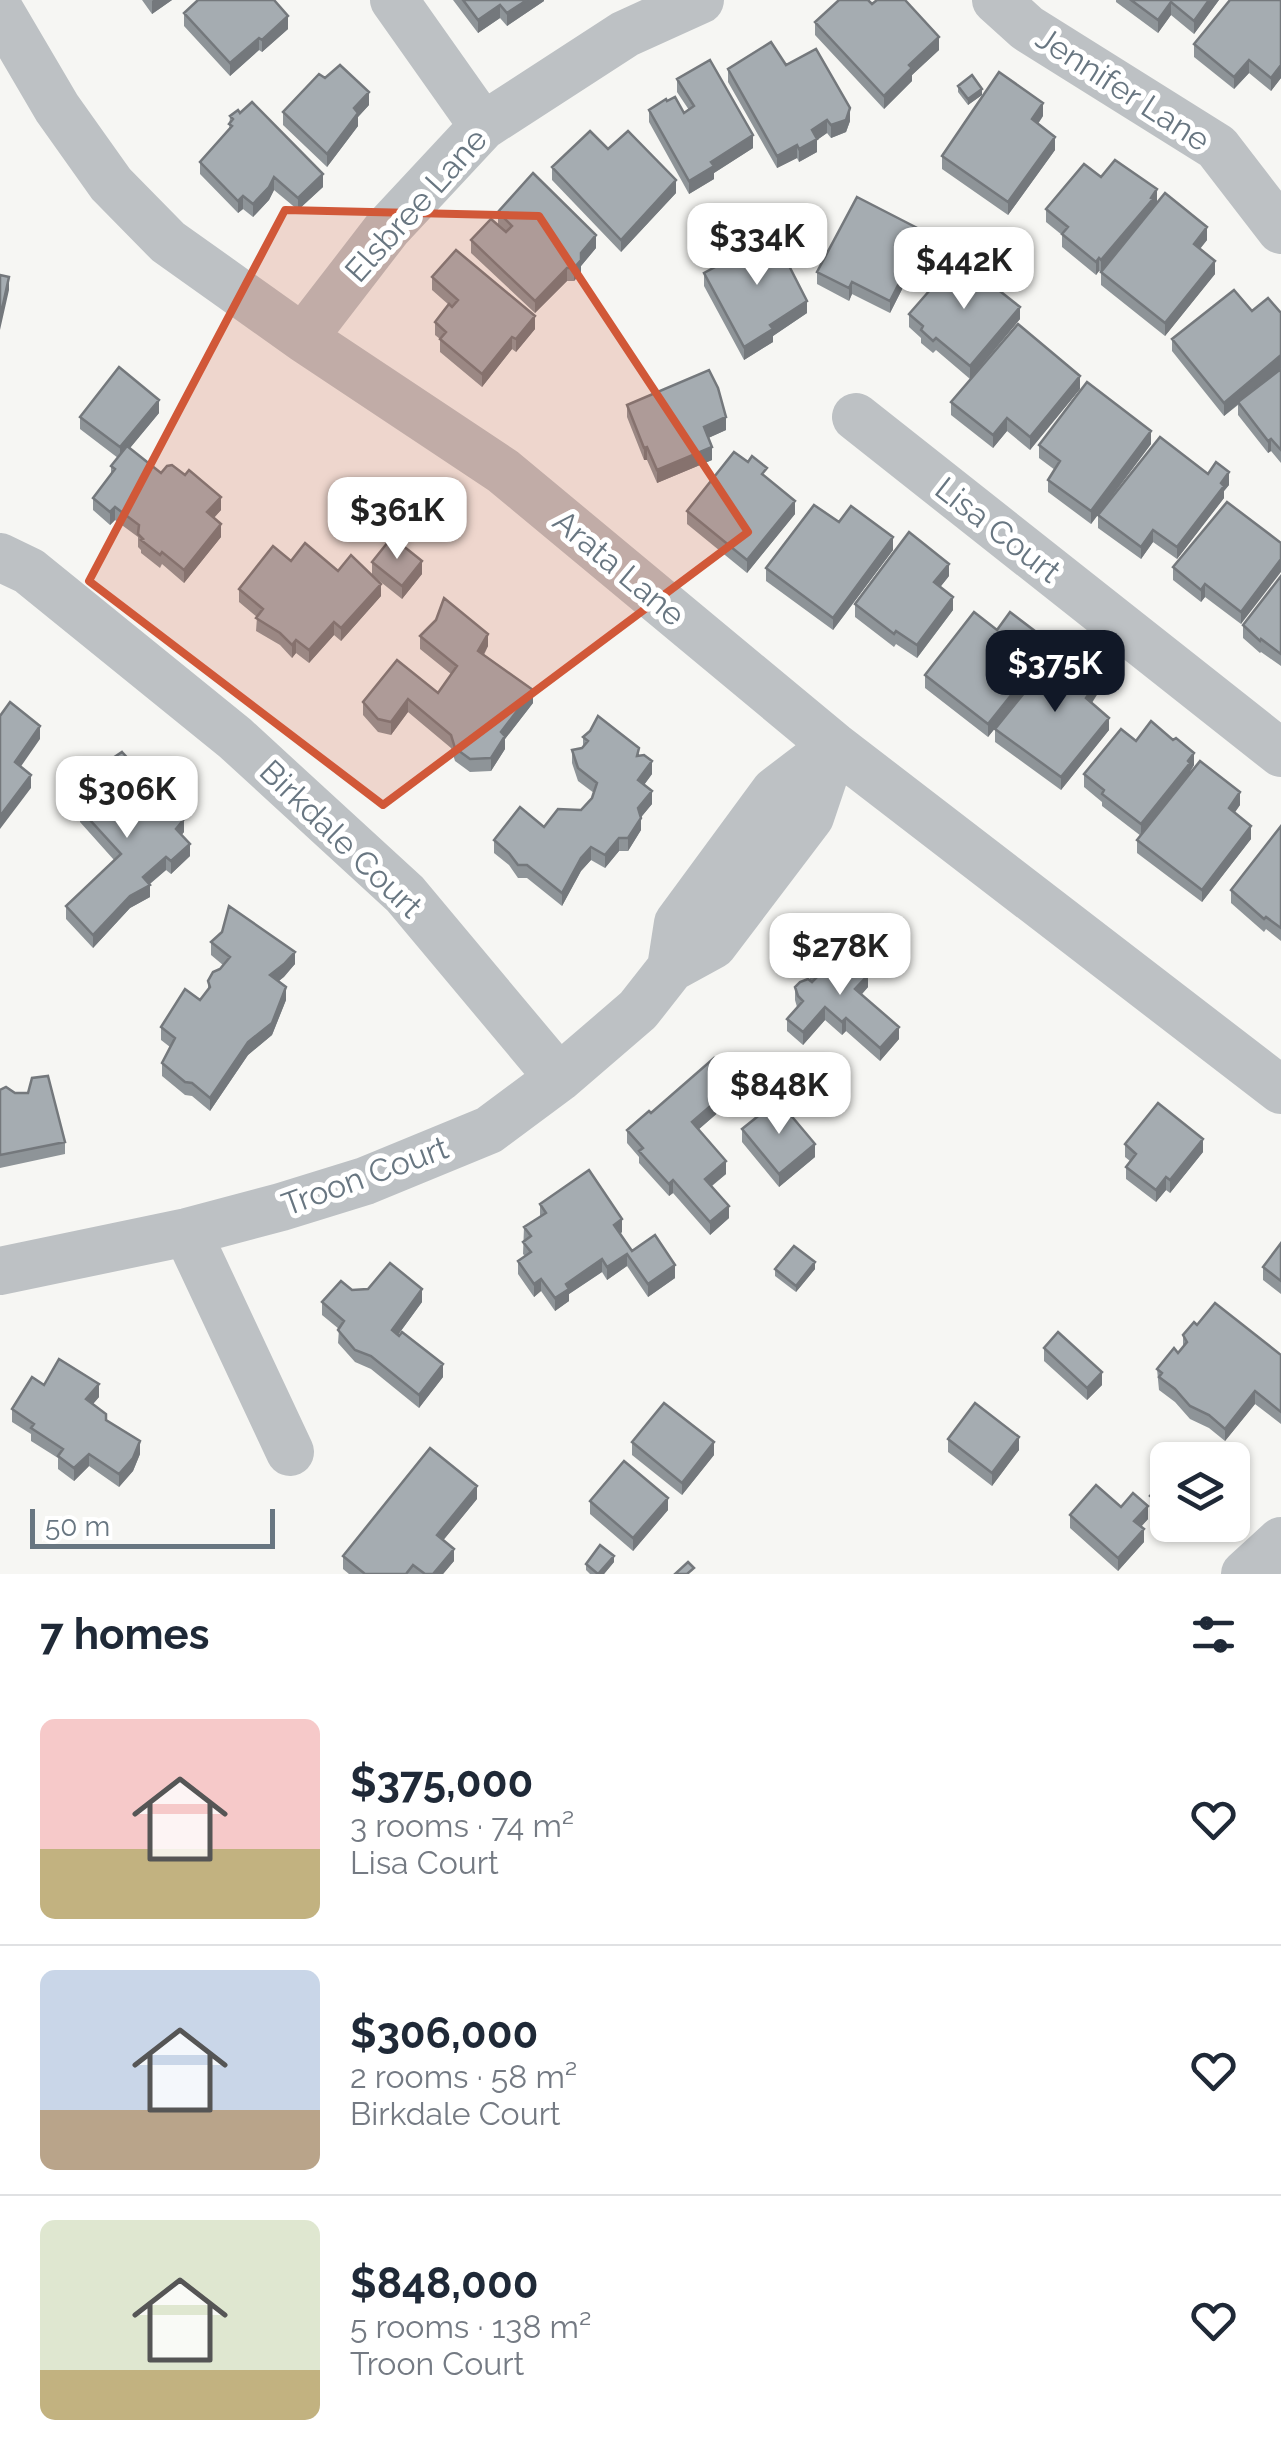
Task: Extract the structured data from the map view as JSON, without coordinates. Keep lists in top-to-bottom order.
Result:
{
  "streets": {
    "street": [
      "Jennifer Lane",
      "Elsbree Lane",
      "Lisa Court",
      "Arata Lane",
      "Birkdale Court",
      "Troon Court"
    ]
  },
  "crossings": [
    ["Elsbree Lane", "Arata Lane"],
    ["Arata Lane", "Troon Court"],
    ["Birkdale Court", "Troon Court"]
  ],
  "scale_bar": "50 m",
  "page": {
    "price": [
      "$334K",
      "$442K",
      "$361K",
      "$375K",
      "$306K",
      "$278K",
      "$848K"
    ],
    "scale": "50 m",
    "heading": "7 homes",
    "list": [
      {
        "name": "$375,000",
        "note": "3 rooms · 74 m² · Lisa Court"
      },
      {
        "name": "$306,000",
        "note": "2 rooms · 58 m² · Birkdale Court"
      },
      {
        "name": "$848,000",
        "note": "5 rooms · 138 m² · Troon Court"
      }
    ]
  }
}
